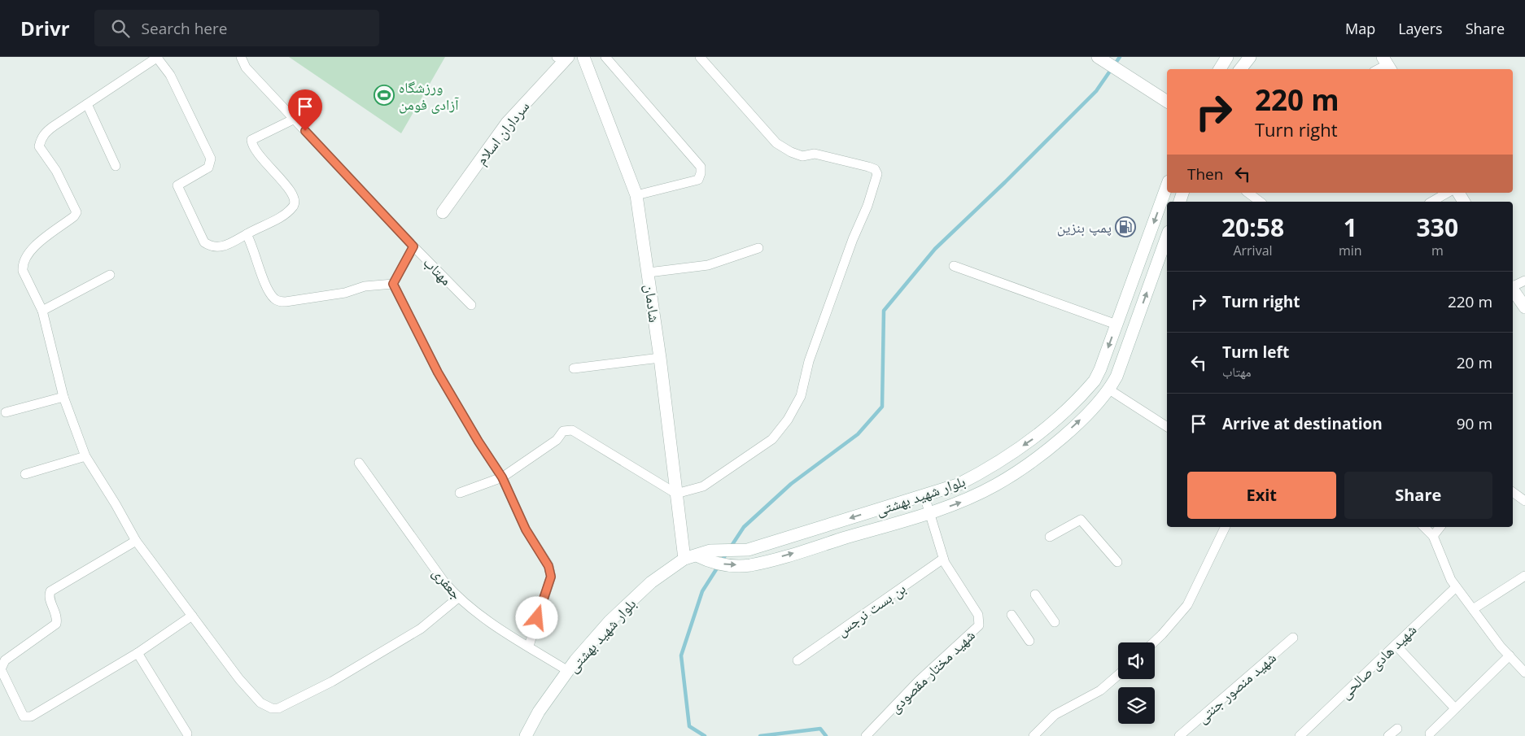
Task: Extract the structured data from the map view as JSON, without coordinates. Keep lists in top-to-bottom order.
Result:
{
  "streets": {
    "main road": ["سرداران اسلام", "شادمان", "بلوار شهید بهشتی"],
    "street": [
      "مهتاب",
      "جعفری",
      "بن بست نرجس",
      "شهید هادی صالحی",
      "شهید مختار مقصودی",
      "شهید منصور جنتی"
    ]
  },
  "crossings": [
    ["شادمان", "بلوار شهید بهشتی"],
    ["بلوار شهید بهشتی", "جعفری"],
    ["بلوار شهید بهشتی", "شهید مختار مقصودی"],
    ["بن بست نرجس", "شهید مختار مقصودی"]
  ],
  "places": {
    "sports": ["ورزشگاه آزادی فومن"],
    "fuel station": ["پمپ بنزین"]
  },
  "page": {
    "header": "Drivr",
    "search": "Search here",
    "nav": ["Map", "Layers", "Share"],
    "turn": ["220 m", "Turn right"],
    "then": "Then",
    "eta": [
      "20:58",
      "Arrival",
      "1",
      "min",
      "330",
      "m"
    ],
    "list": [
      {
        "name": "Turn right",
        "value": "220 m"
      },
      {
        "name": "Turn left",
        "note": "مهتاب",
        "value": "20 m"
      },
      {
        "name": "Arrive at destination",
        "value": "90 m"
      }
    ],
    "buttons": ["Exit", "Share"]
  }
}
